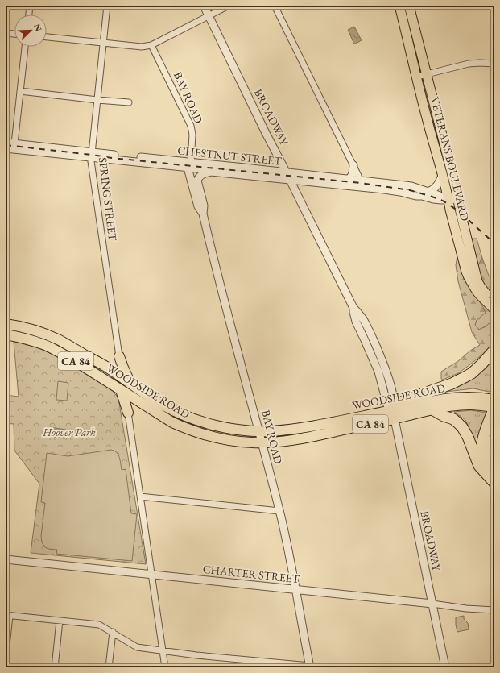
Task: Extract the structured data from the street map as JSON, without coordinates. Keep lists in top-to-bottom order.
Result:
{
  "streets": {
    "highway": ["CA 84", "WOODSIDE ROAD"],
    "main road": ["VETERANS BOULEVARD"],
    "street": [
      "BAY ROAD",
      "BROADWAY",
      "CHESTNUT STREET",
      "SPRING STREET",
      "CHARTER STREET"
    ]
  },
  "crossings": [
    ["BAY ROAD", "CHESTNUT STREET"],
    ["BAY ROAD", "WOODSIDE ROAD"],
    ["BAY ROAD", "CHARTER STREET"],
    ["BROADWAY", "CHESTNUT STREET"],
    ["BROADWAY", "WOODSIDE ROAD"],
    ["BROADWAY", "CHARTER STREET"],
    ["CHESTNUT STREET", "VETERANS BOULEVARD"],
    ["CHESTNUT STREET", "SPRING STREET"]
  ],
  "parks": ["Hoover Park"],
  "north": "top right"
}
